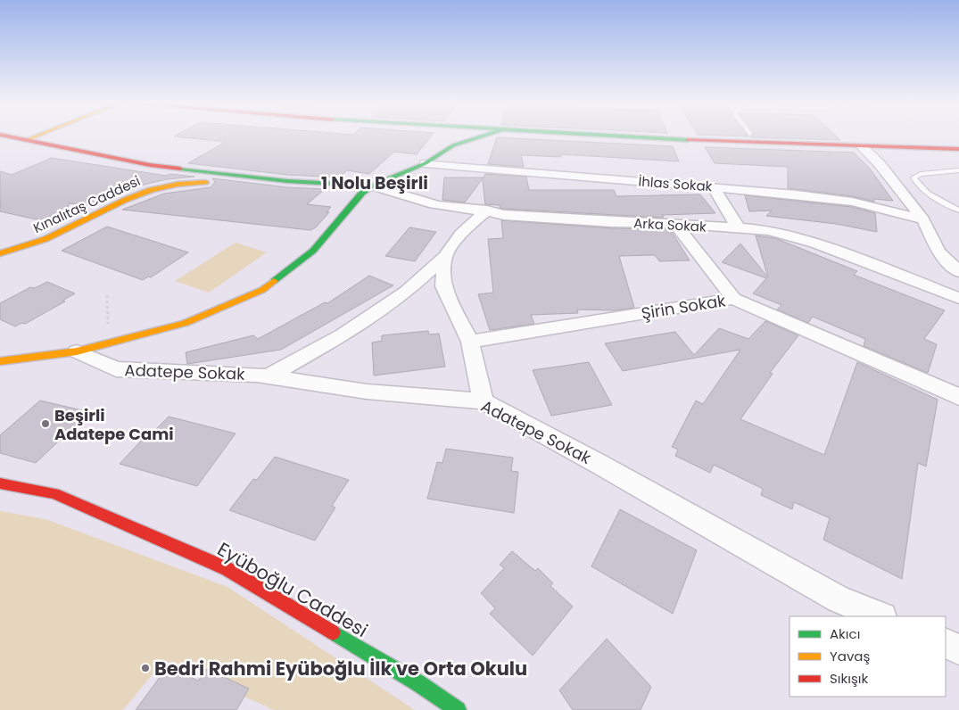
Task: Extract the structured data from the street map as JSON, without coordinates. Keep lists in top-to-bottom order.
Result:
{
  "streets": {
    "main road": ["Kınalıtaş Caddesi", "Eyüboğlu Caddesi"],
    "street": [
      "İhlas Sokak",
      "Arka Sokak",
      "Şirin Sokak",
      "Adatepe Sokak"
    ]
  },
  "districts": ["1 Nolu Beşirli"],
  "places": ["Beşirli Adatepe Cami", "Bedri Rahmi Eyüboğlu İlk ve Orta Okulu"],
  "legend": ["Akıcı", "Yavaş", "Sıkışık"]
}
